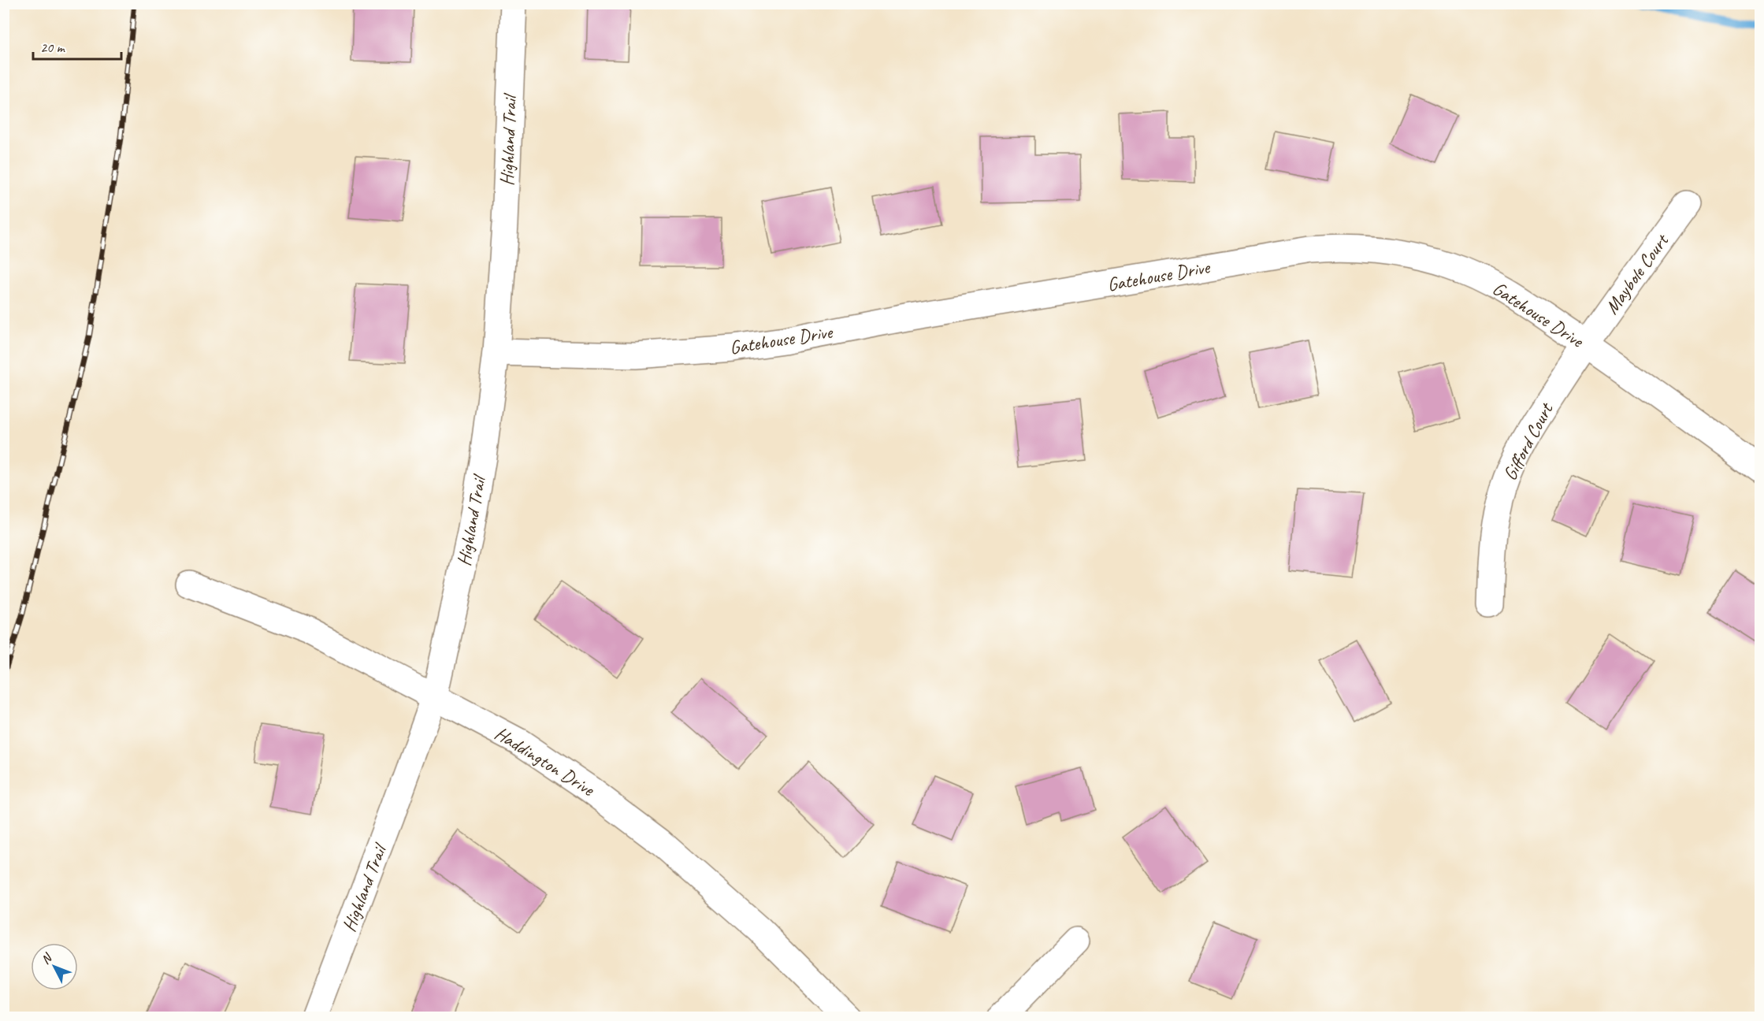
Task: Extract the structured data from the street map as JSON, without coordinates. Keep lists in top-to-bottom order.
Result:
{
  "streets": {
    "street": [
      "Highland Trail",
      "Maybole Court",
      "Gatehouse Drive",
      "Gifford Court",
      "Haddington Drive"
    ]
  },
  "crossings": [
    ["Highland Trail", "Gatehouse Drive"],
    ["Highland Trail", "Haddington Drive"],
    ["Maybole Court", "Gatehouse Drive"],
    ["Maybole Court", "Gifford Court"],
    ["Gatehouse Drive", "Gifford Court"]
  ],
  "scale_bar": "20 m",
  "north": "top left"
}
